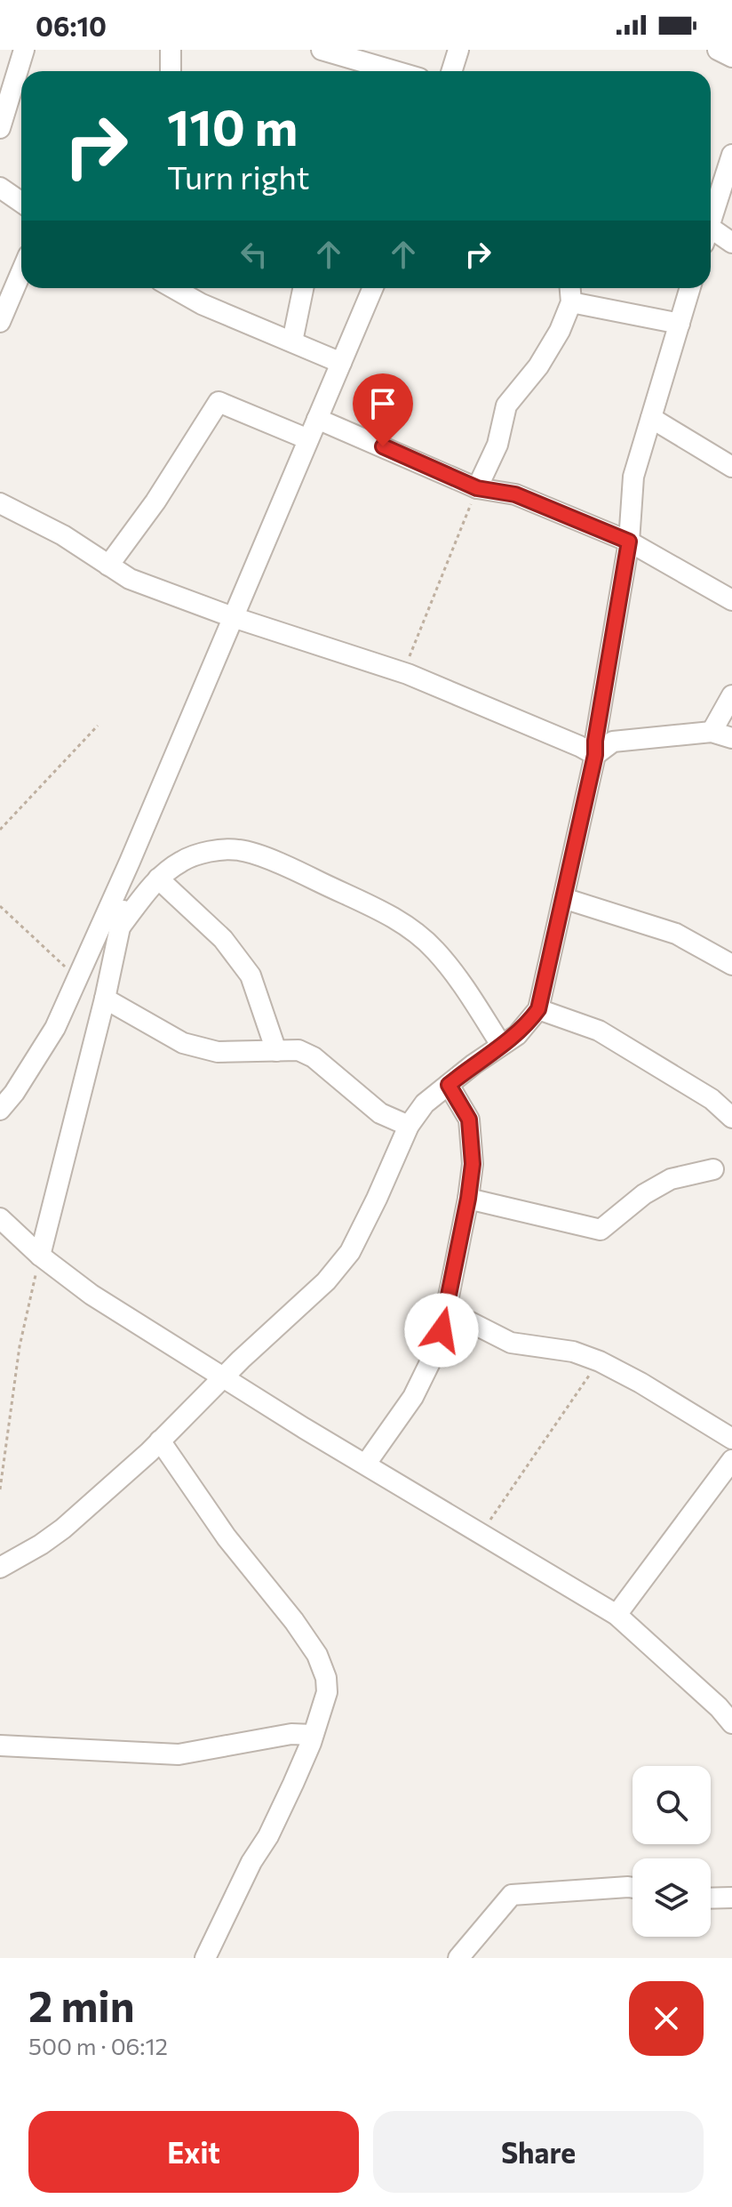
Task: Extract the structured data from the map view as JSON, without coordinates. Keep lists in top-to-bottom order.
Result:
{
  "page": {
    "status": "06:10",
    "turn": ["110 m", "Turn right"],
    "heading": ["2 min", "500 m · 06:12"],
    "buttons": ["Exit", "Share"]
  }
}
